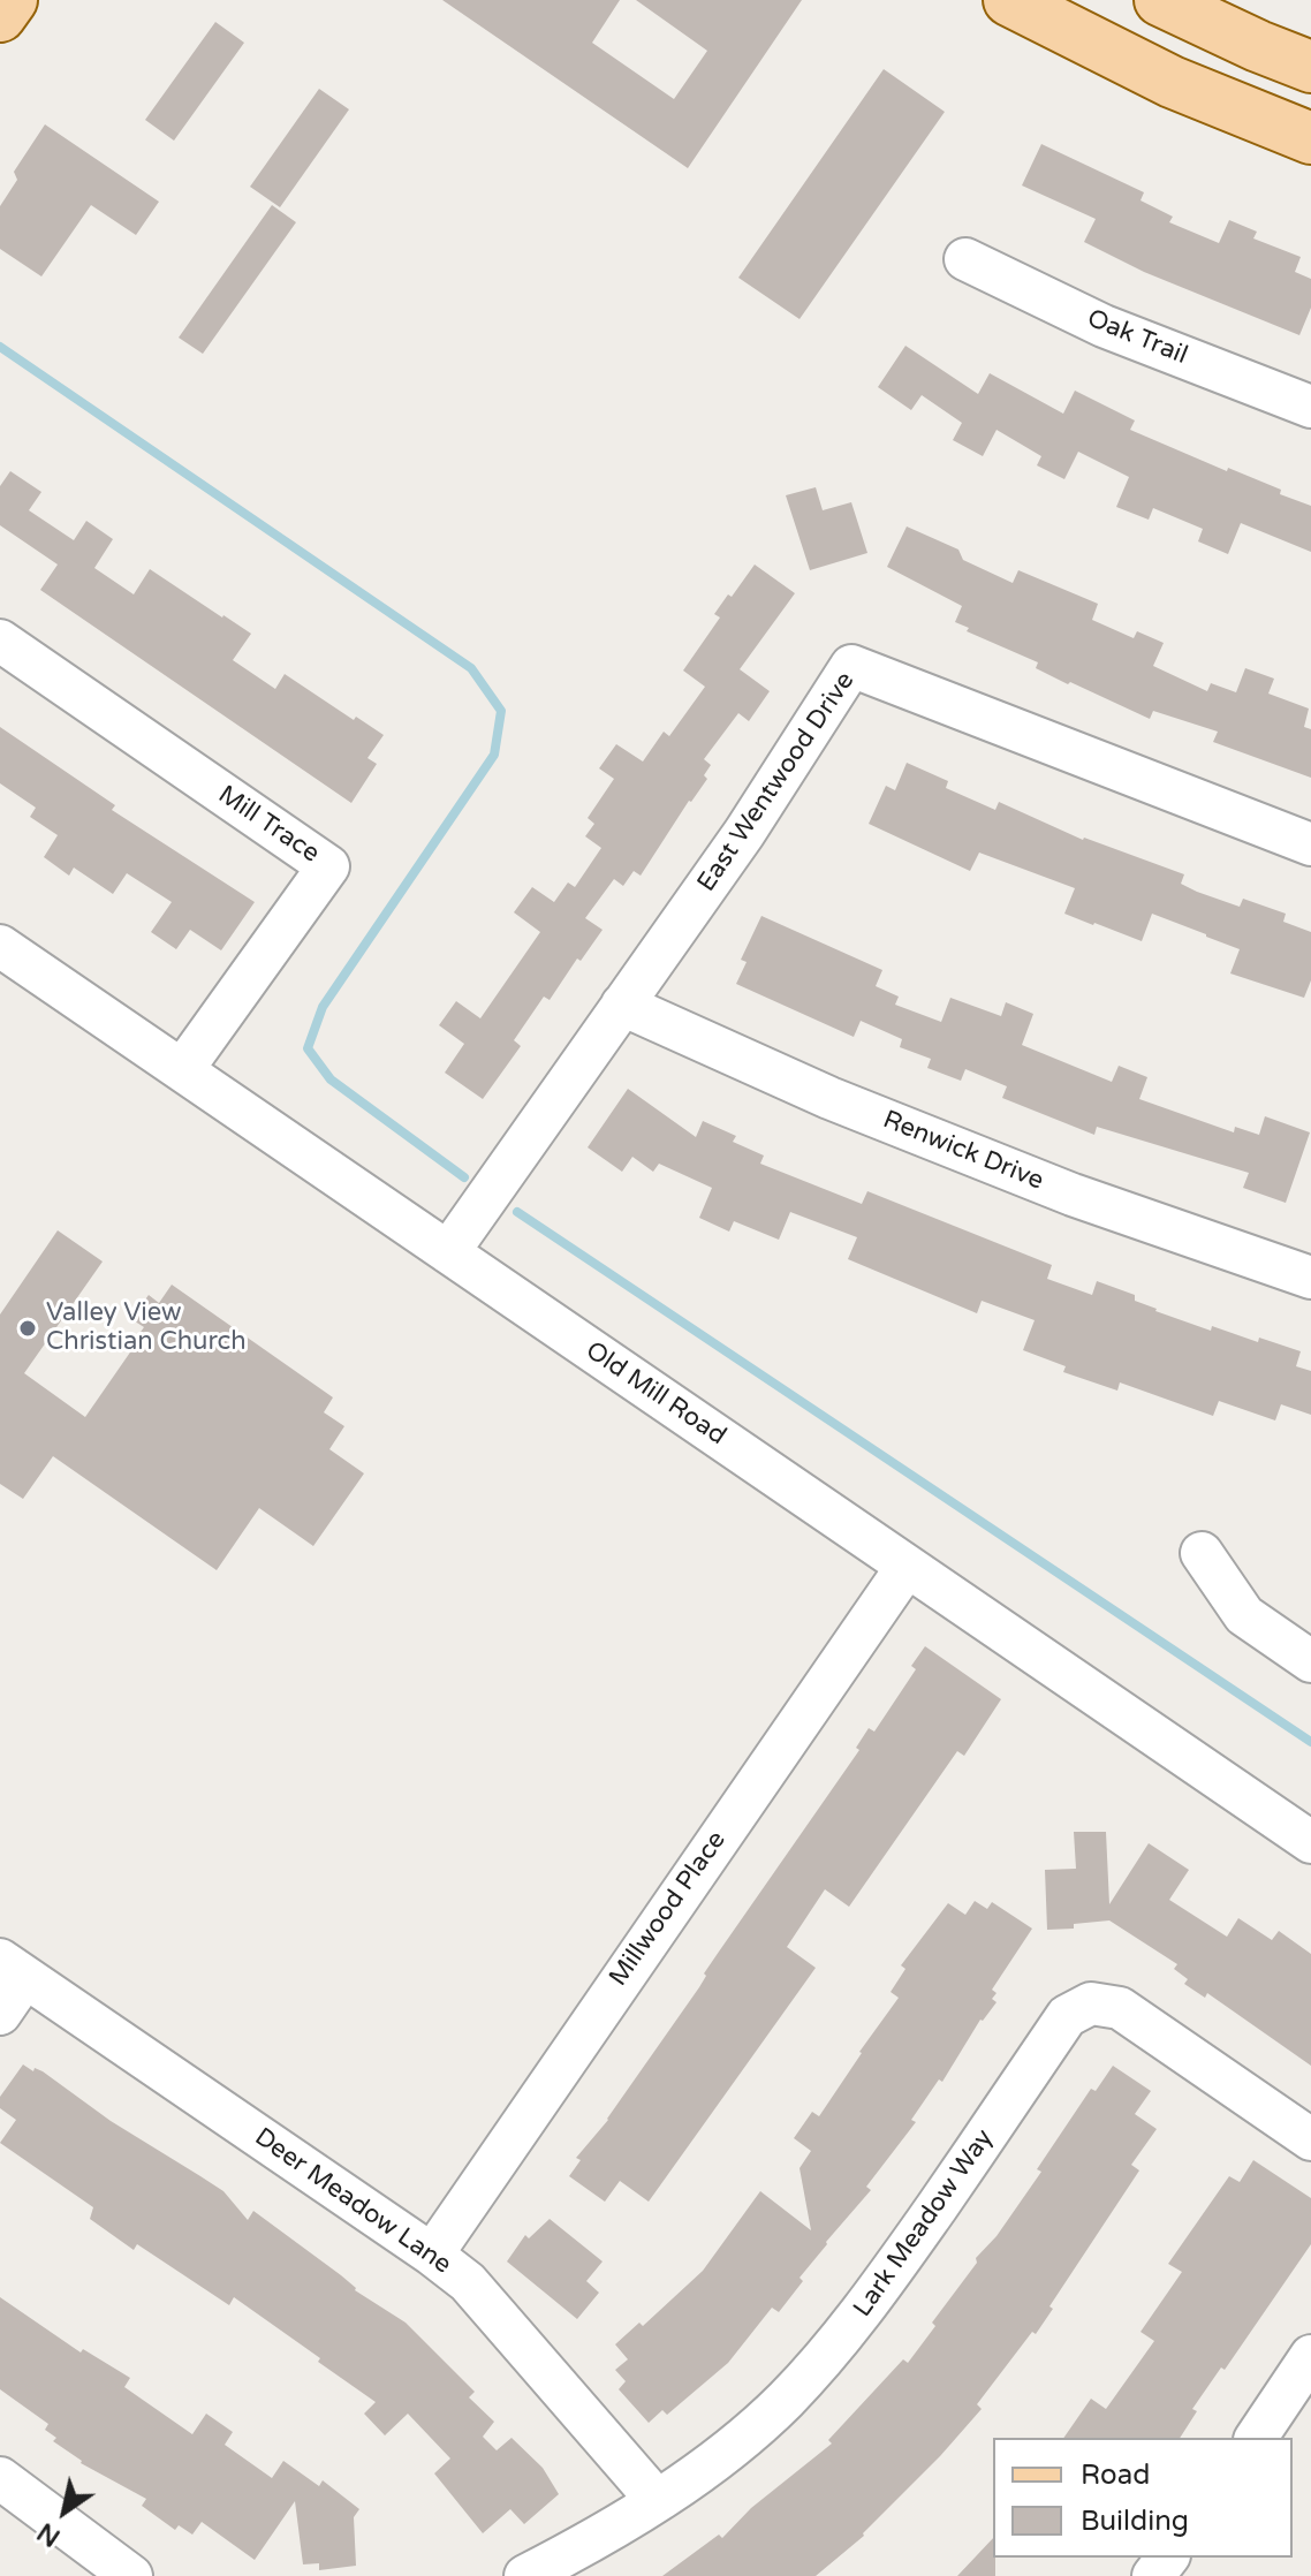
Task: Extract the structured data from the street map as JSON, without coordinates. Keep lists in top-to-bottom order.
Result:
{
  "streets": {
    "street": [
      "Oak Trail",
      "East Wentwood Drive",
      "Mill Trace",
      "Renwick Drive",
      "Old Mill Road",
      "Millwood Place",
      "Deer Meadow Lane",
      "Lark Meadow Way"
    ]
  },
  "crossings": [
    ["East Wentwood Drive", "Renwick Drive"],
    ["East Wentwood Drive", "Old Mill Road"],
    ["Mill Trace", "Old Mill Road"],
    ["Old Mill Road", "Millwood Place"],
    ["Millwood Place", "Deer Meadow Lane"],
    ["Deer Meadow Lane", "Lark Meadow Way"]
  ],
  "places": ["Valley View Christian Church"],
  "legend": ["Road", "Building"],
  "north": "bottom left"
}
